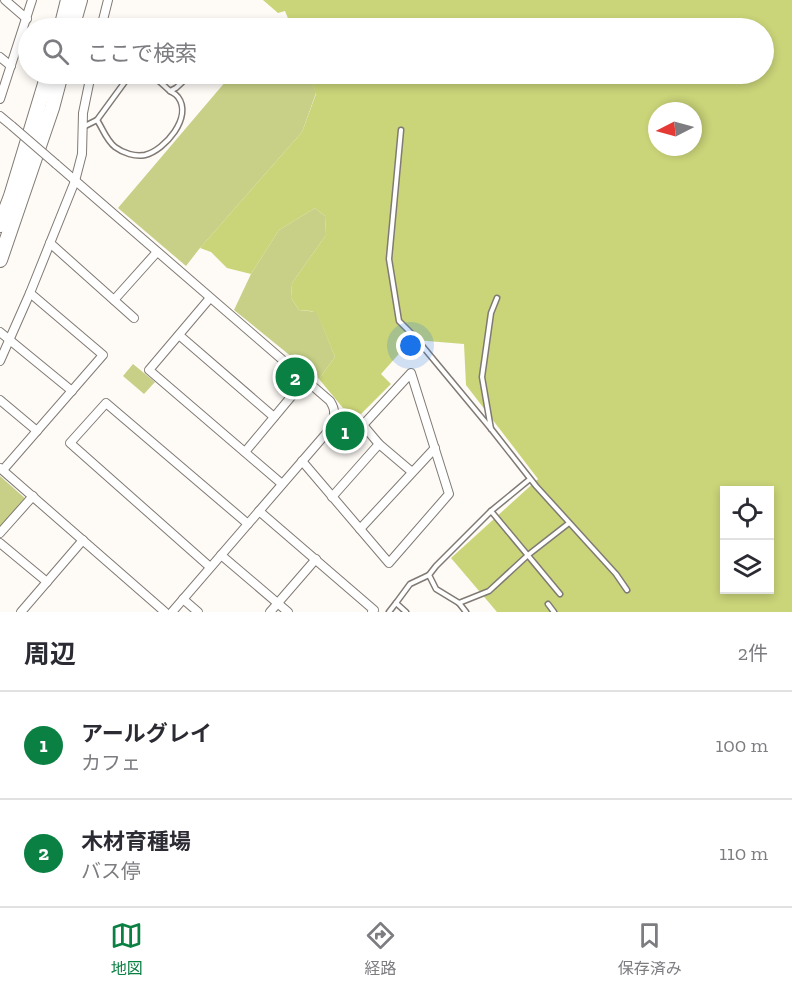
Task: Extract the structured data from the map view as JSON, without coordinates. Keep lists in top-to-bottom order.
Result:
{
  "north": "left",
  "page": {
    "search": "ここで検索",
    "pins": ["2", "1"],
    "heading": ["周辺", "2件"],
    "list": [
      {
        "mark": "1",
        "name": "アールグレイ",
        "note": "カフェ",
        "value": "100 m"
      },
      {
        "mark": "2",
        "name": "木材育種場",
        "note": "バス停",
        "value": "110 m"
      }
    ],
    "nav": ["地図", "経路", "保存済み"]
  }
}
